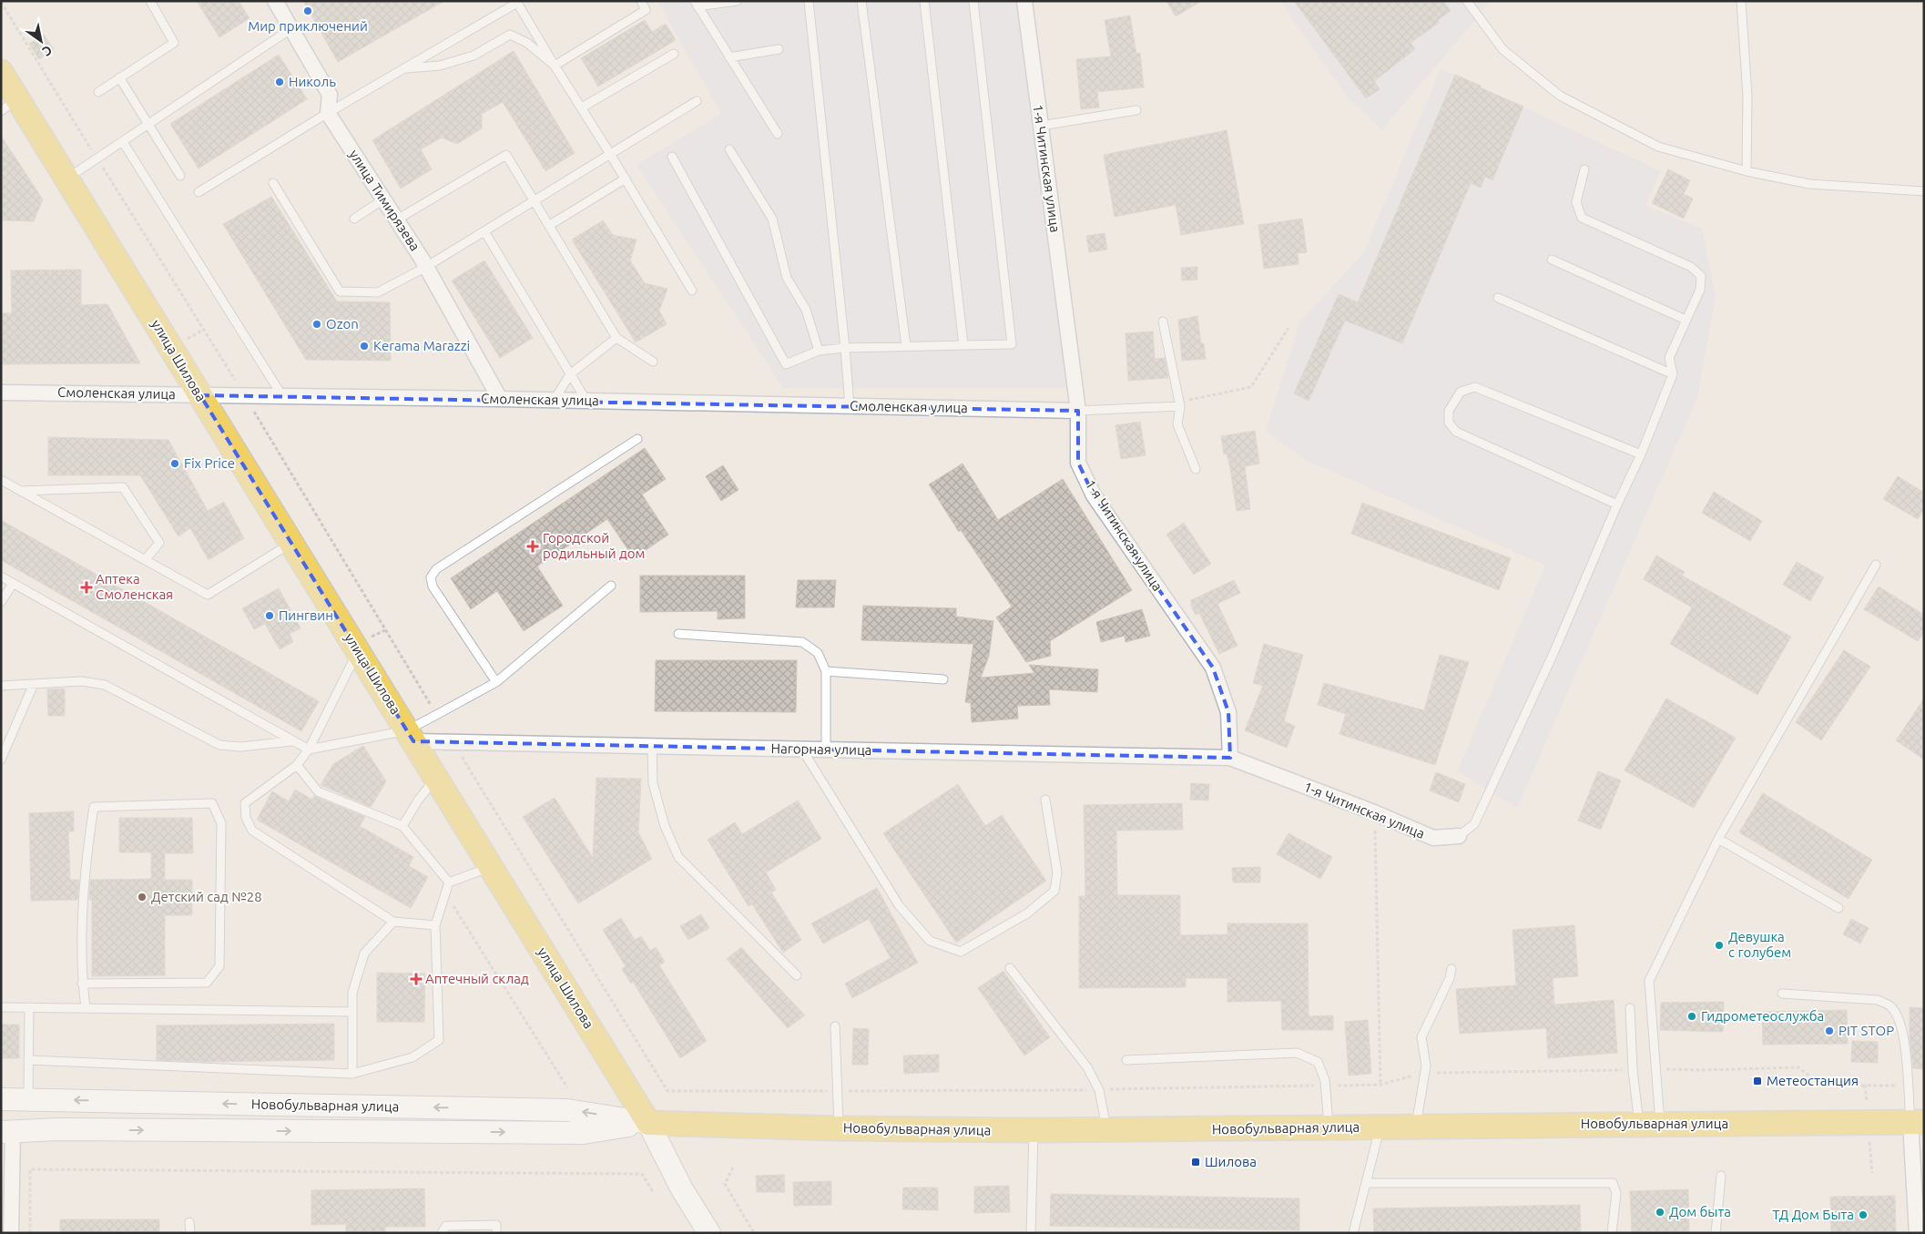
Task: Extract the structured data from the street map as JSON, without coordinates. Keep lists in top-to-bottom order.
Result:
{
  "streets": {
    "main road": ["улица Шилова", "Новобульварная улица"],
    "street": [
      "1-я Читинская улица",
      "улица Тимирязева",
      "Смоленская улица",
      "Нагорная улица"
    ]
  },
  "crossings": [
    ["1-я Читинская улица", "Смоленская улица"],
    ["1-я Читинская улица", "Нагорная улица"],
    ["улица Тимирязева", "Смоленская улица"],
    ["улица Шилова", "Смоленская улица"],
    ["улица Шилова", "Нагорная улица"],
    ["улица Шилова", "Новобульварная улица"]
  ],
  "places": {
    "other": [
      "Мир приключений",
      "Николь",
      "Ozon",
      "Kerama Marazzi",
      "Fix Price",
      "Пингвин",
      "Детский сад №28",
      "Девушка с голубем",
      "Гидрометеослужба",
      "PIT STOP",
      "Дом быта",
      "ТД Дом Быта"
    ],
    "health": ["Городской родильный дом", "Аптека Смоленская", "Аптечный склад"],
    "transit": ["Метеостанция", "Шилова"]
  },
  "north": "bottom right"
}
